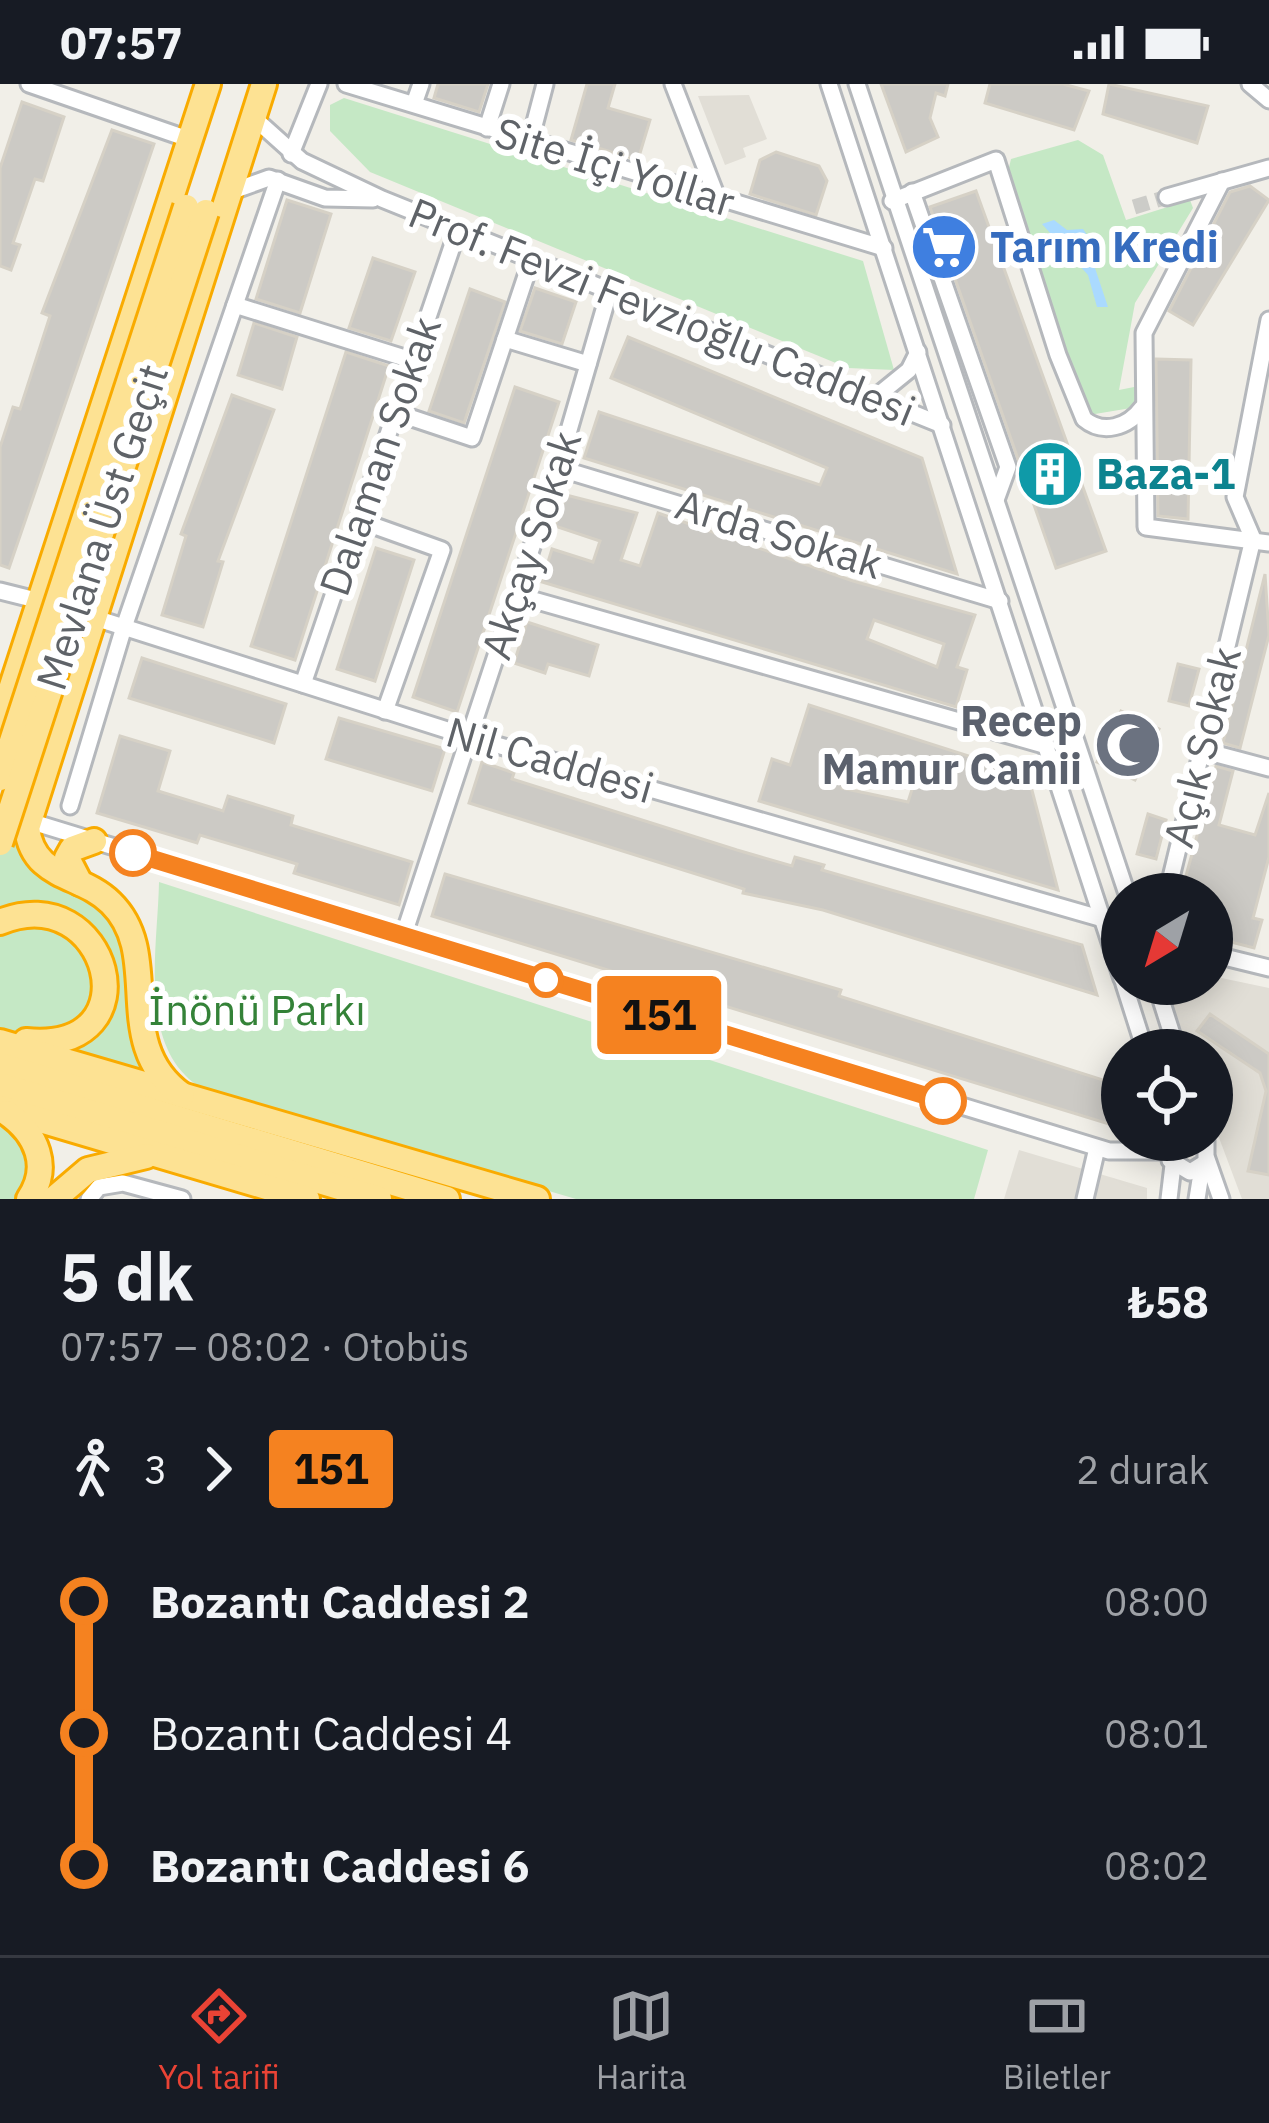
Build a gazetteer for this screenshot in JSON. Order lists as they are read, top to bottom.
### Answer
{
  "streets": {
    "highway": ["Mevlana Üst Geçit"],
    "street": [
      "Site İçi Yollar",
      "Prof. Fevzi Fevzioğlu Caddesi",
      "Dalaman Sokak",
      "Arda Sokak",
      "Akçay Sokak",
      "Açık Sokak",
      "Nil Caddesi"
    ]
  },
  "crossings": [
    ["Prof. Fevzi Fevzioğlu Caddesi", "Dalaman Sokak"],
    ["Prof. Fevzi Fevzioğlu Caddesi", "Akçay Sokak"],
    ["Dalaman Sokak", "Nil Caddesi"],
    ["Arda Sokak", "Akçay Sokak"],
    ["Akçay Sokak", "Nil Caddesi"]
  ],
  "parks": ["İnönü Parkı"],
  "places": {
    "supermarket": ["Tarım Kredi"],
    "building": ["Baza-1"],
    "mosque": ["Recep Mamur Camii"]
  },
  "lines": ["bus line 151"],
  "north": "bottom left",
  "page": {
    "status": "07:57",
    "on_map": "151",
    "heading": ["5 dk", "07:57 – 08:02 · Otobüs", "₺58"],
    "legs": ["3", "151", "2 durak"],
    "list": [
      {
        "name": "Bozantı Caddesi 2",
        "value": "08:00"
      },
      {
        "name": "Bozantı Caddesi 4",
        "value": "08:01"
      },
      {
        "name": "Bozantı Caddesi 6",
        "value": "08:02"
      }
    ],
    "tabs": ["Yol tarifi", "Harita", "Biletler"]
  }
}
